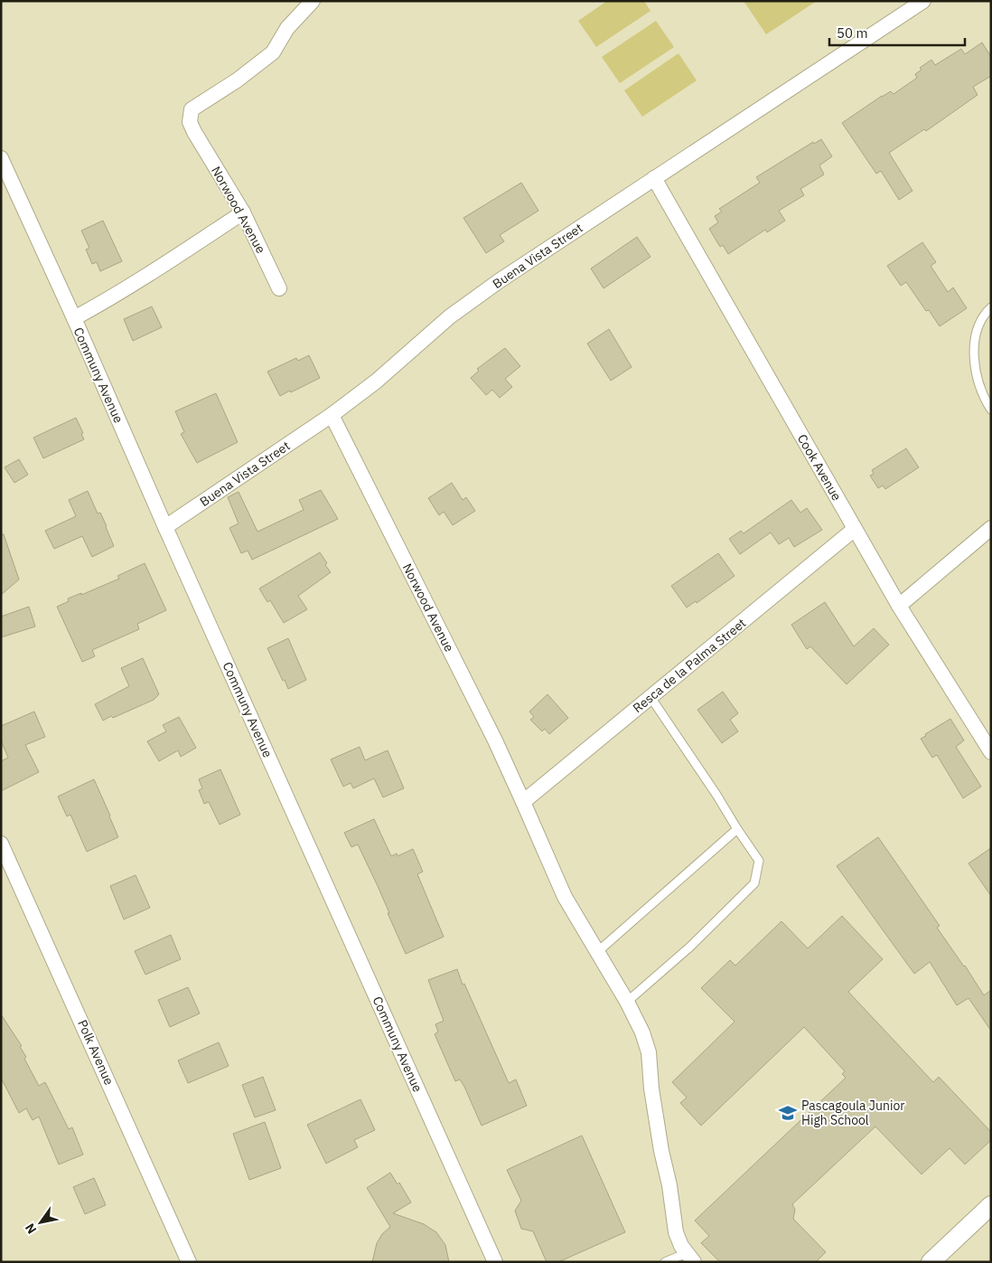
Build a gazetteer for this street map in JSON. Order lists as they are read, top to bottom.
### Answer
{
  "streets": {
    "street": [
      "Norwood Avenue",
      "Buena Vista Street",
      "Communy Avenue",
      "Cook Avenue",
      "Resca de la Palma Street",
      "Polk Avenue"
    ]
  },
  "crossings": [
    ["Norwood Avenue", "Buena Vista Street"],
    ["Norwood Avenue", "Resca de la Palma Street"],
    ["Buena Vista Street", "Communy Avenue"],
    ["Buena Vista Street", "Cook Avenue"],
    ["Cook Avenue", "Resca de la Palma Street"]
  ],
  "places": {
    "school or university": ["Pascagoula Junior High School"]
  },
  "scale_bar": "50 m",
  "north": "bottom left"
}
